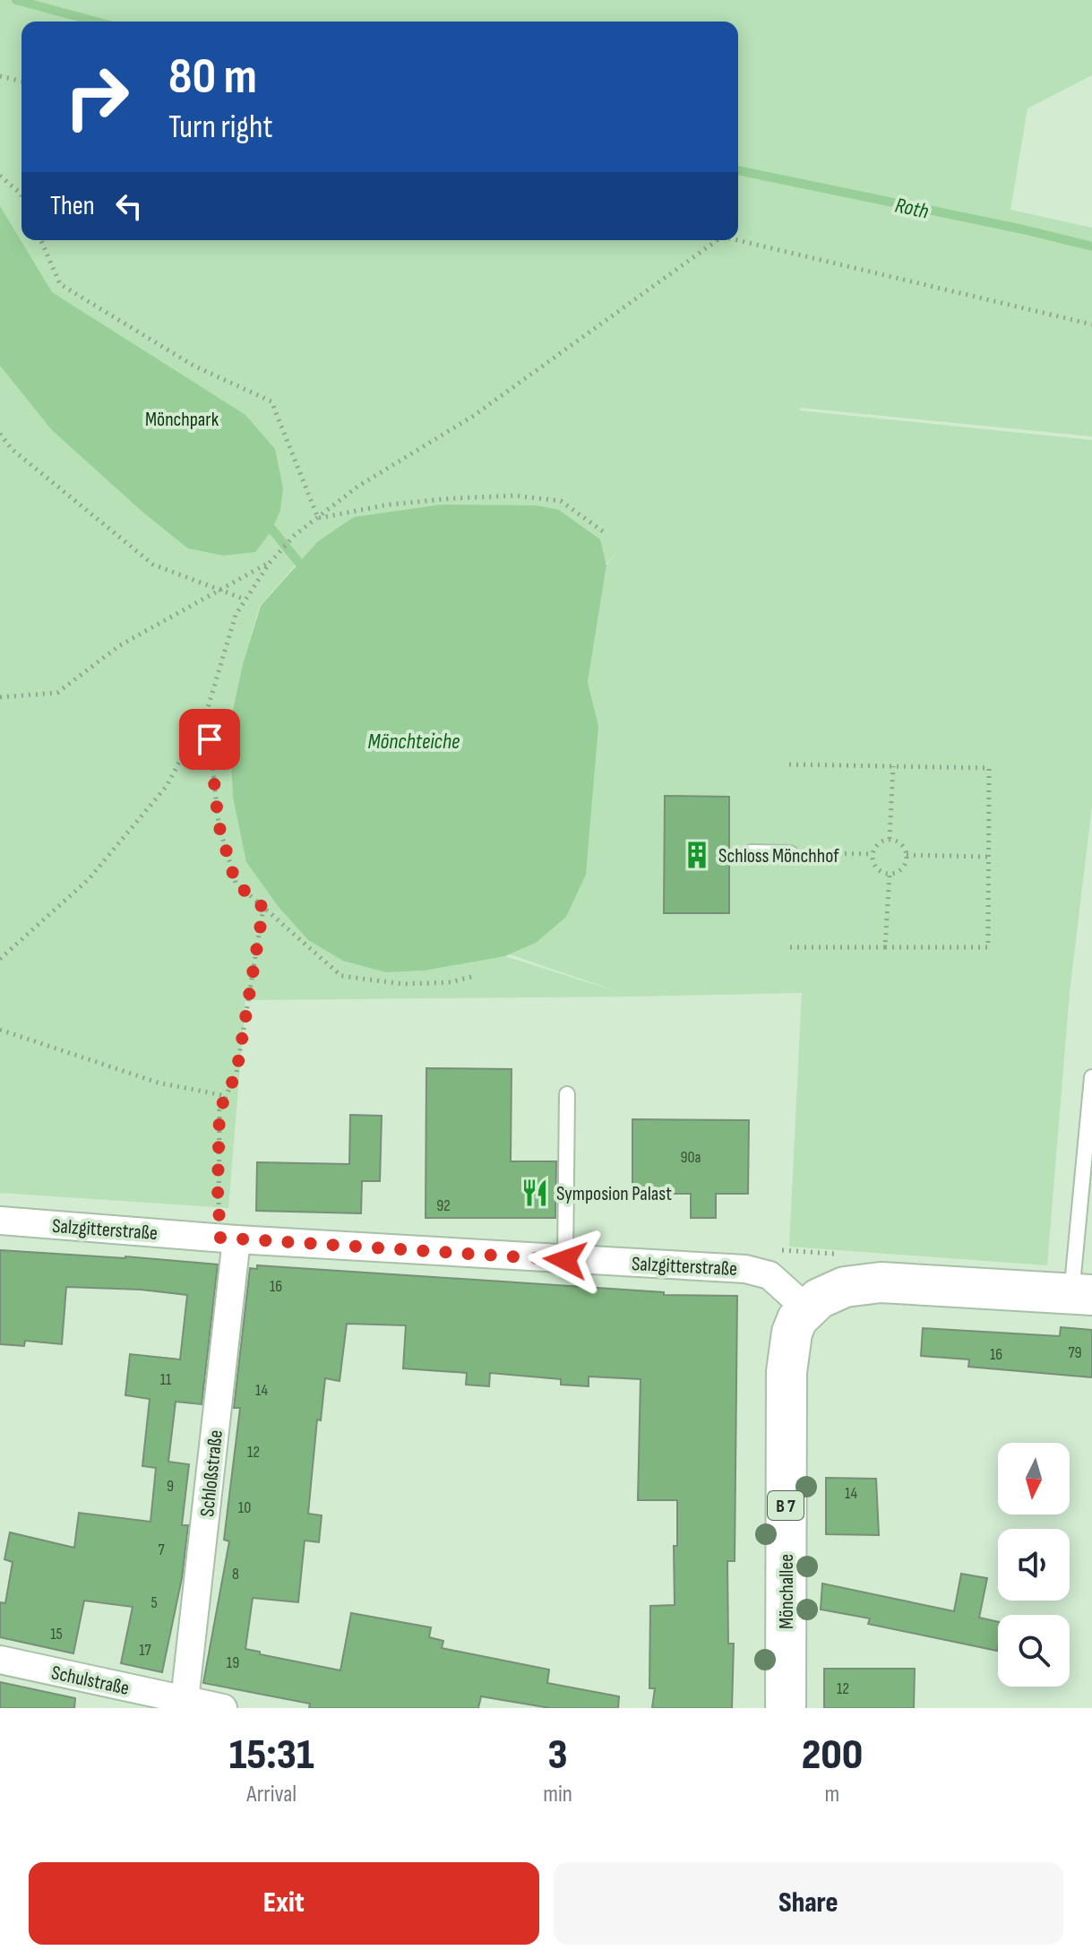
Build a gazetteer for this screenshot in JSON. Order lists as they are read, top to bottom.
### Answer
{
  "streets": {
    "main road": ["B 7", "Mönchallee"],
    "street": ["Salzgitterstraße", "Schloßstraße", "Schulstraße"]
  },
  "crossings": [
    ["Salzgitterstraße", "Schloßstraße"],
    ["Salzgitterstraße", "Mönchallee"],
    ["Schloßstraße", "Schulstraße"]
  ],
  "water": ["Roth", "Mönchteiche"],
  "parks": ["Mönchpark"],
  "places": {
    "building": ["Schloss Mönchhof"],
    "restaurant": ["Symposion Palast"]
  },
  "house_numbers": [
    "90a",
    "92",
    "16",
    "79",
    "16",
    "11",
    "14",
    "12",
    "9",
    "14",
    "10",
    "7",
    "8",
    "5",
    "15",
    "17",
    "19",
    "12"
  ],
  "north": "bottom",
  "page": {
    "turn": ["80 m", "Turn right"],
    "then": "Then",
    "eta": [
      "15:31",
      "Arrival",
      "3",
      "min",
      "200",
      "m"
    ],
    "buttons": ["Exit", "Share"]
  }
}
